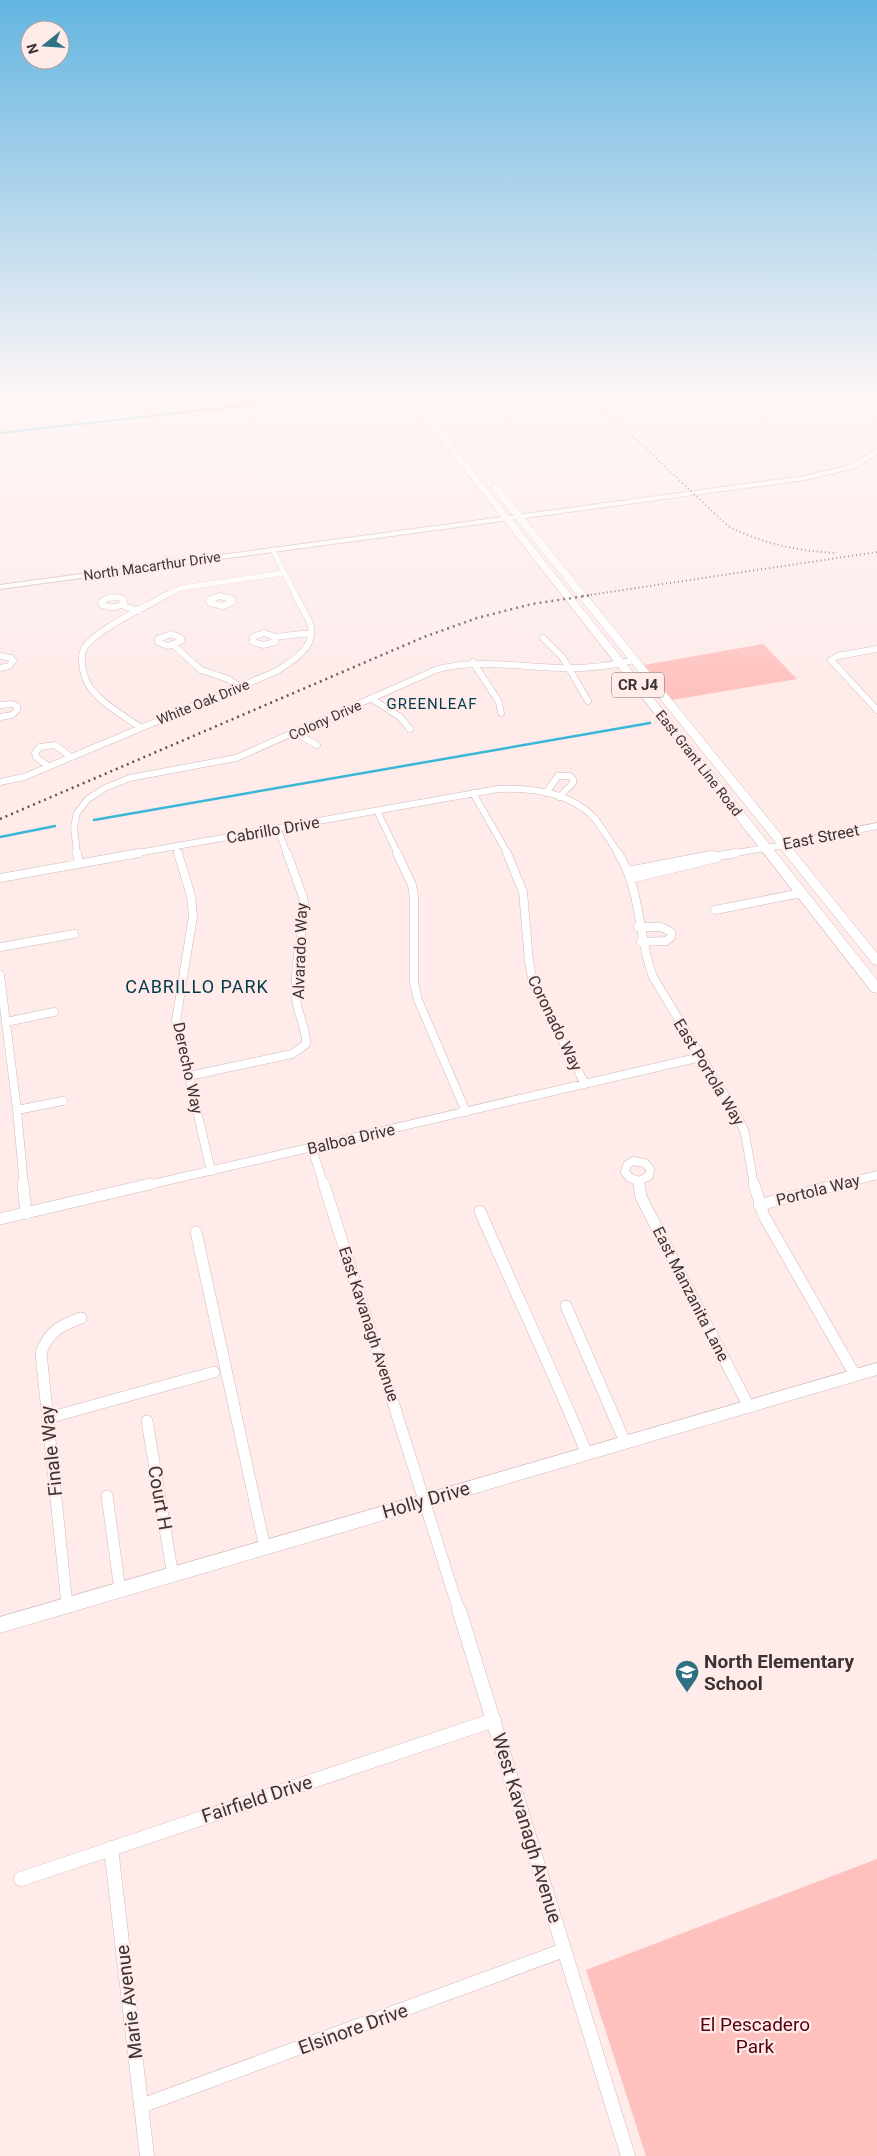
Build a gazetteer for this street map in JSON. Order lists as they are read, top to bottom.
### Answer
{
  "streets": {
    "main road": ["North Macarthur Drive", "CR J4", "East Grant Line Road"],
    "street": [
      "White Oak Drive",
      "Colony Drive",
      "Cabrillo Drive",
      "East Street",
      "Alvarado Way",
      "Coronado Way",
      "Derecho Way",
      "East Portola Way",
      "Balboa Drive",
      "Portola Way",
      "East Manzanita Lane",
      "East Kavanagh Avenue",
      "Finale Way",
      "Court H",
      "Holly Drive",
      "Fairfield Drive",
      "West Kavanagh Avenue",
      "Marie Avenue",
      "Elsinore Drive"
    ]
  },
  "crossings": [
    ["North Macarthur Drive", "East Grant Line Road"],
    ["Colony Drive", "East Grant Line Road"],
    ["Colony Drive", "Cabrillo Drive"],
    ["East Grant Line Road", "East Street"],
    ["Cabrillo Drive", "Alvarado Way"],
    ["Cabrillo Drive", "Coronado Way"],
    ["Cabrillo Drive", "Derecho Way"],
    ["East Street", "East Portola Way"],
    ["Alvarado Way", "Derecho Way"],
    ["Coronado Way", "Balboa Drive"],
    ["Derecho Way", "Balboa Drive"],
    ["East Portola Way", "Balboa Drive"],
    ["East Portola Way", "Portola Way"],
    ["East Portola Way", "Holly Drive"],
    ["Balboa Drive", "East Kavanagh Avenue"],
    ["East Manzanita Lane", "Holly Drive"],
    ["East Kavanagh Avenue", "Holly Drive"],
    ["East Kavanagh Avenue", "West Kavanagh Avenue"],
    ["Finale Way", "Holly Drive"],
    ["Court H", "Holly Drive"],
    ["Holly Drive", "West Kavanagh Avenue"],
    ["Fairfield Drive", "West Kavanagh Avenue"],
    ["Fairfield Drive", "Marie Avenue"],
    ["West Kavanagh Avenue", "Elsinore Drive"],
    ["Marie Avenue", "Elsinore Drive"]
  ],
  "districts": ["GREENLEAF", "CABRILLO PARK"],
  "parks": ["El Pescadero Park"],
  "places": {
    "school or university": ["North Elementary School"]
  },
  "north": "left"
}
